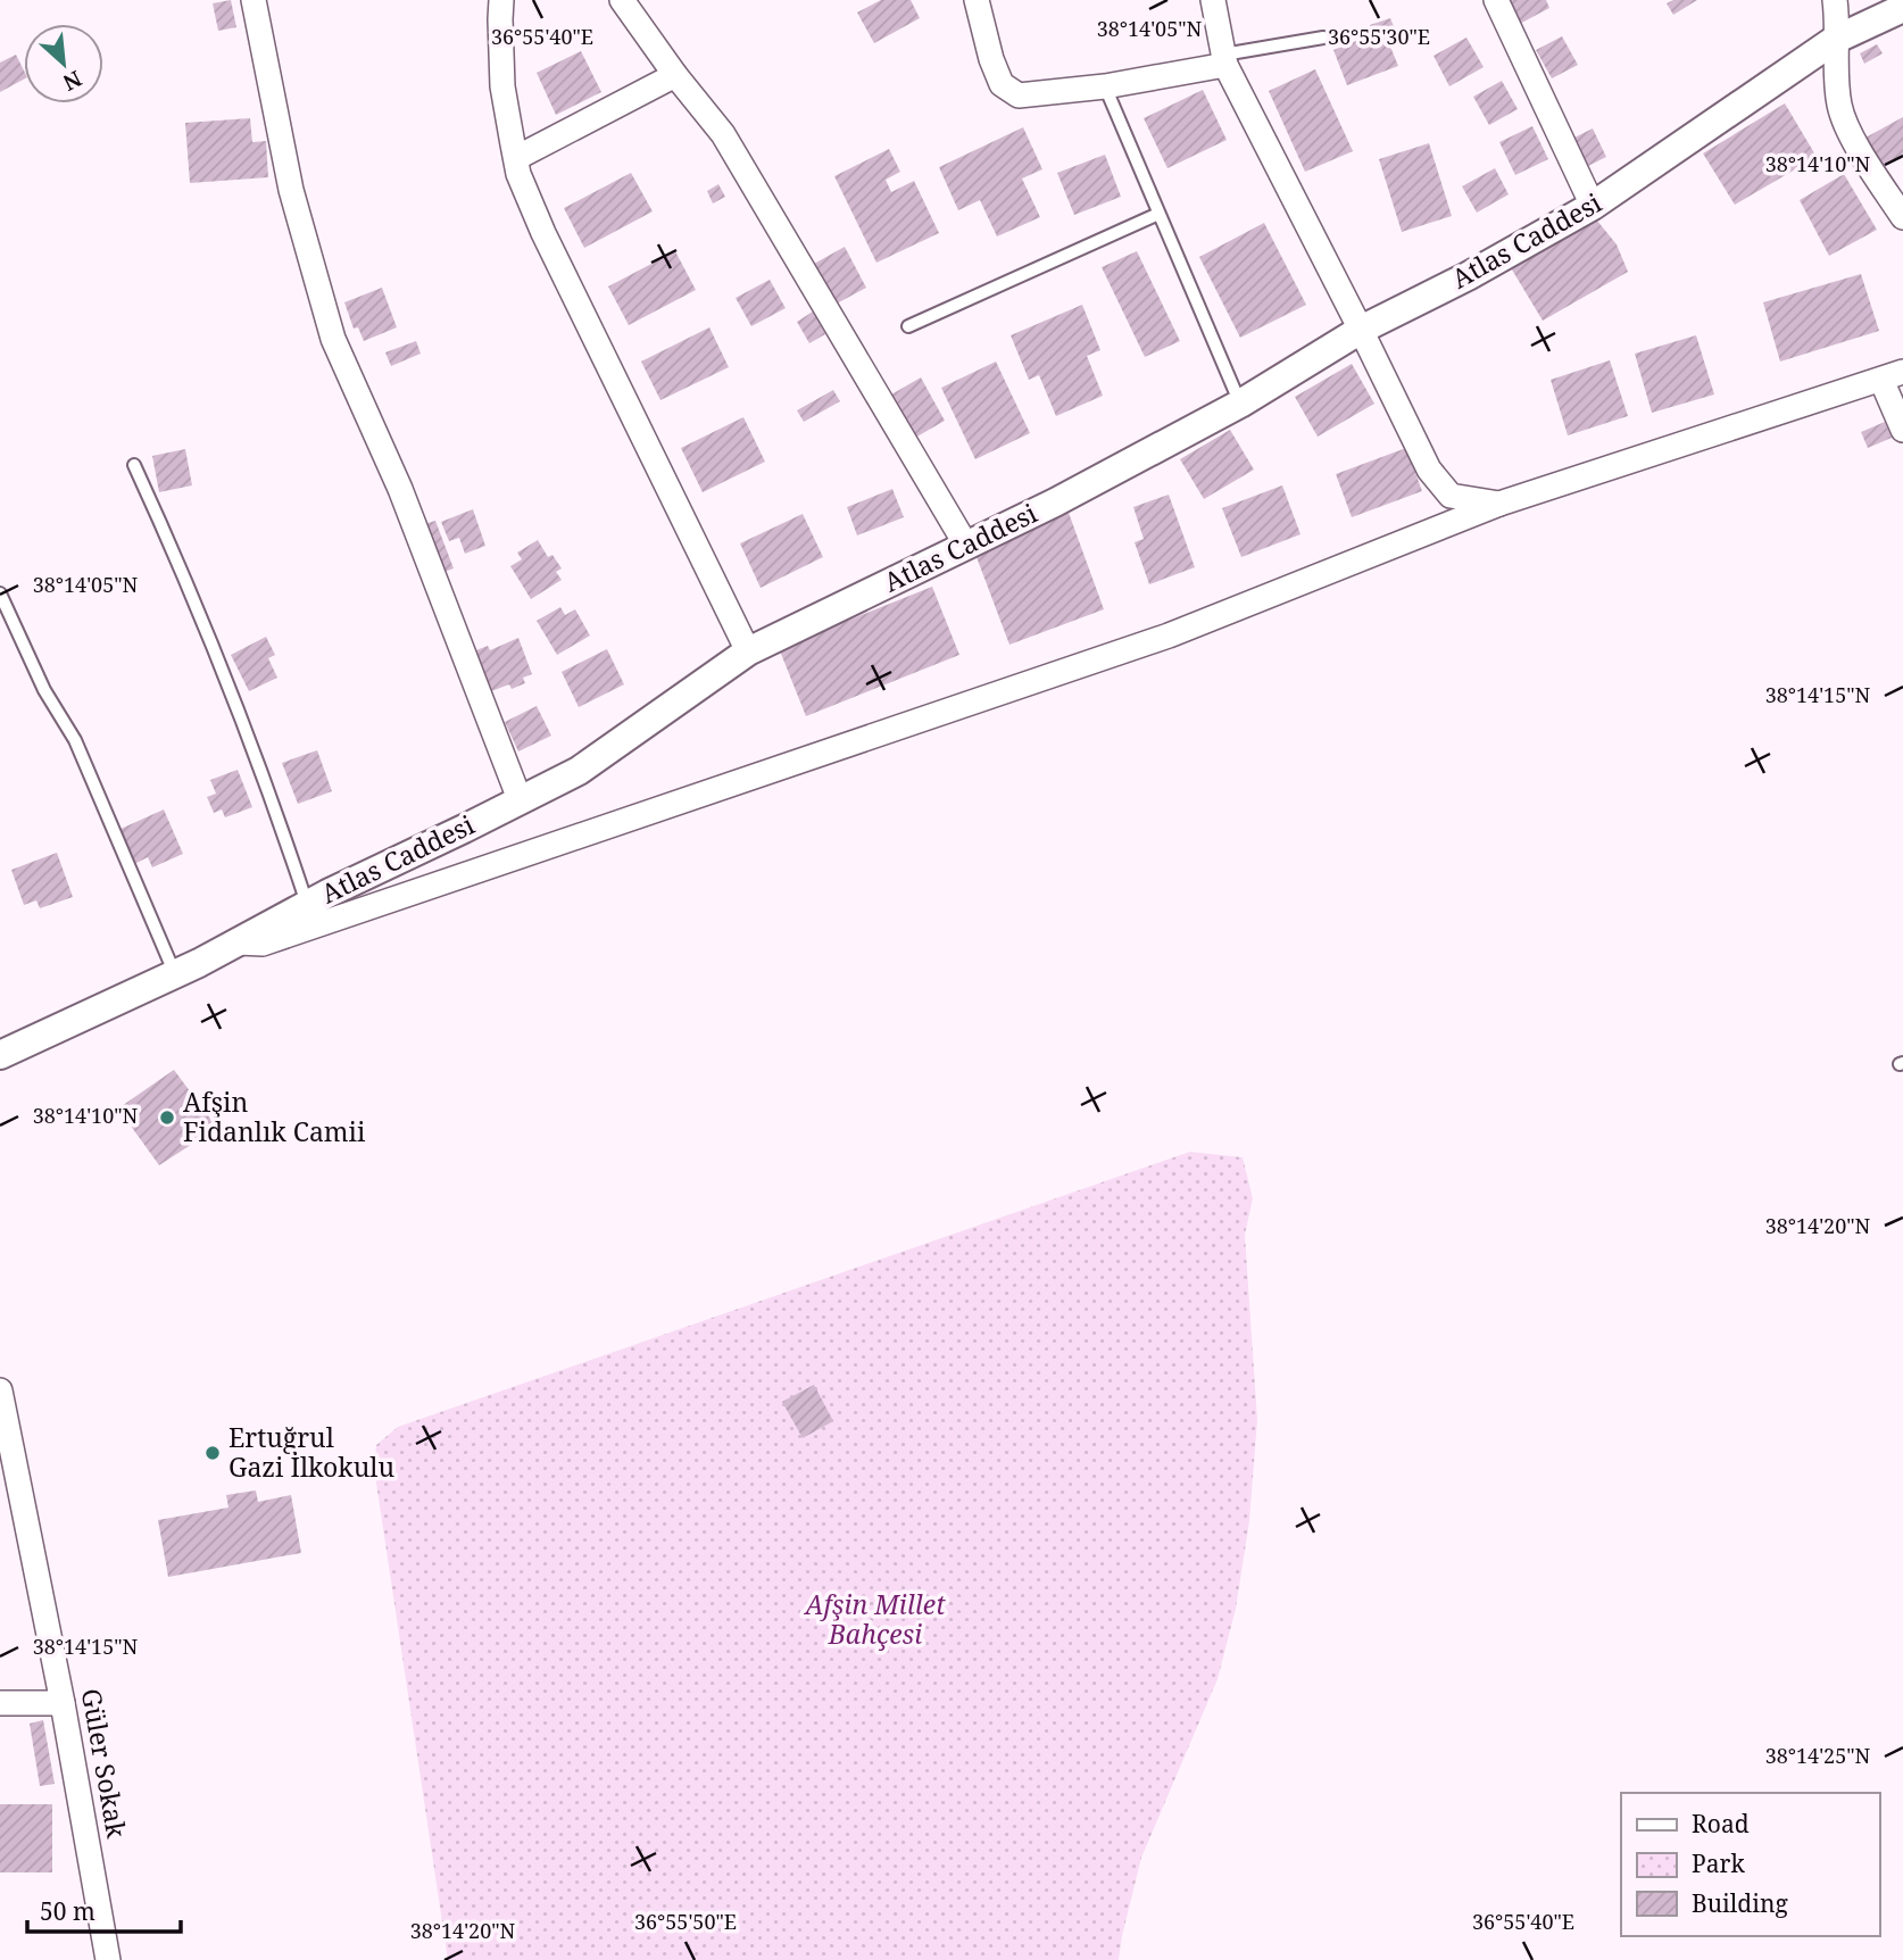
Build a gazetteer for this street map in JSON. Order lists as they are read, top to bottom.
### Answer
{
  "streets": {
    "street": ["Atlas Caddesi", "Güler Sokak"]
  },
  "parks": ["Afşin Millet Bahçesi"],
  "places": ["Afşin Fidanlık Camii", "Ertuğrul Gazi İlkokulu"],
  "legend": ["Road", "Park", "Building"],
  "scale_bar": "50 m",
  "north": "bottom right",
  "coordinates": [
    "38°14'05\"N",
    "36°55'40\"E",
    "36°55'30\"E",
    "38°14'10\"N",
    "38°14'15\"N",
    "38°14'20\"N",
    "38°14'25\"N",
    "36°55'50\"E"
  ]
}
